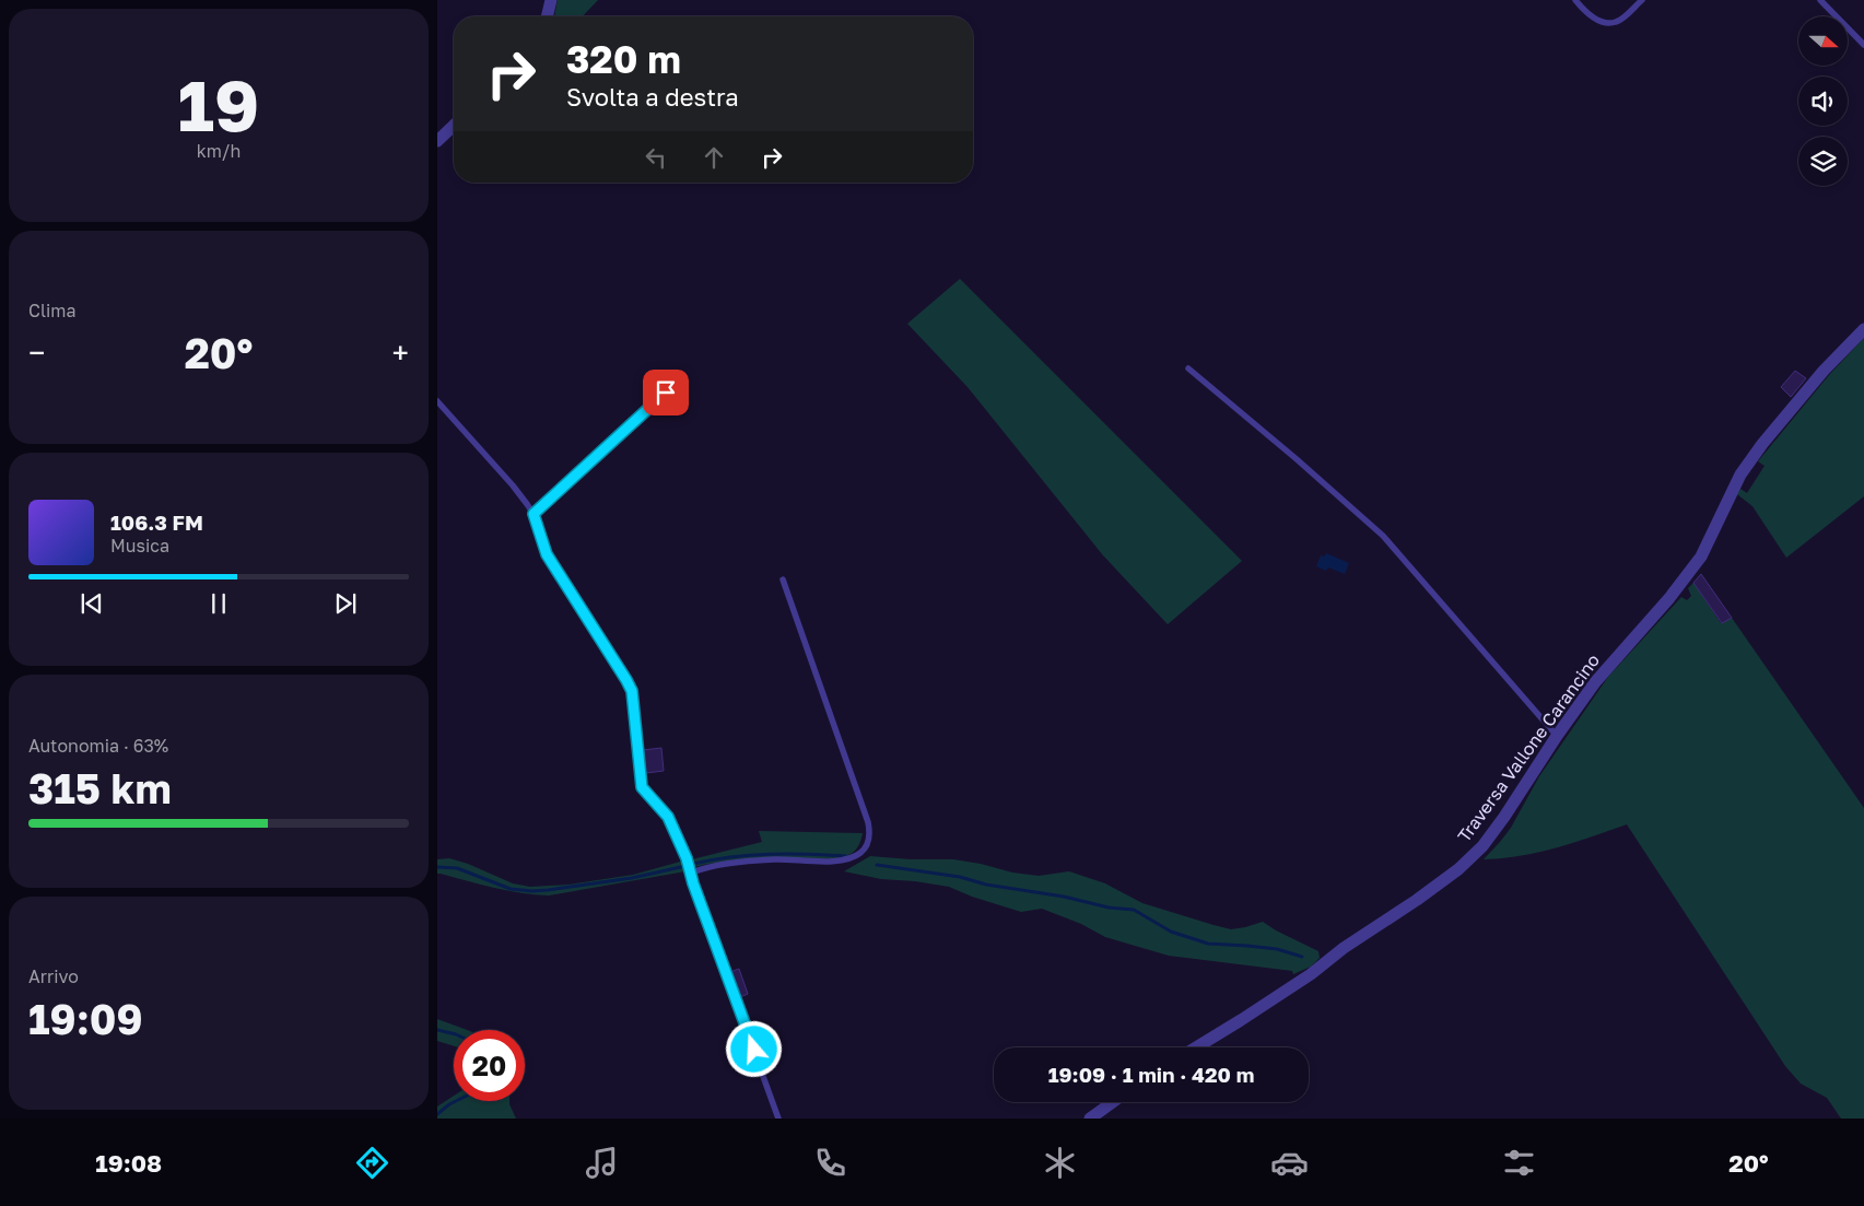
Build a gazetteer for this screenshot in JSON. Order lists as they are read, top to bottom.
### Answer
{
  "streets": {
    "street": ["Traversa Vallone Carancino"]
  },
  "north": "right",
  "page": {
    "tile": [
      ["19", "km/h"],
      "Clima",
      ["Autonomia · 63%", "315 km"],
      ["Arrivo", "19:09"]
    ],
    "turn": ["320 m", "Svolta a destra"],
    "heat": ["−", "20°", "+"],
    "song": ["106.3 FM", "Musica"],
    "limit": "20",
    "trip": "19:09 · 1 min · 420 m",
    "tabs": ["19:08", "20°"]
  }
}
